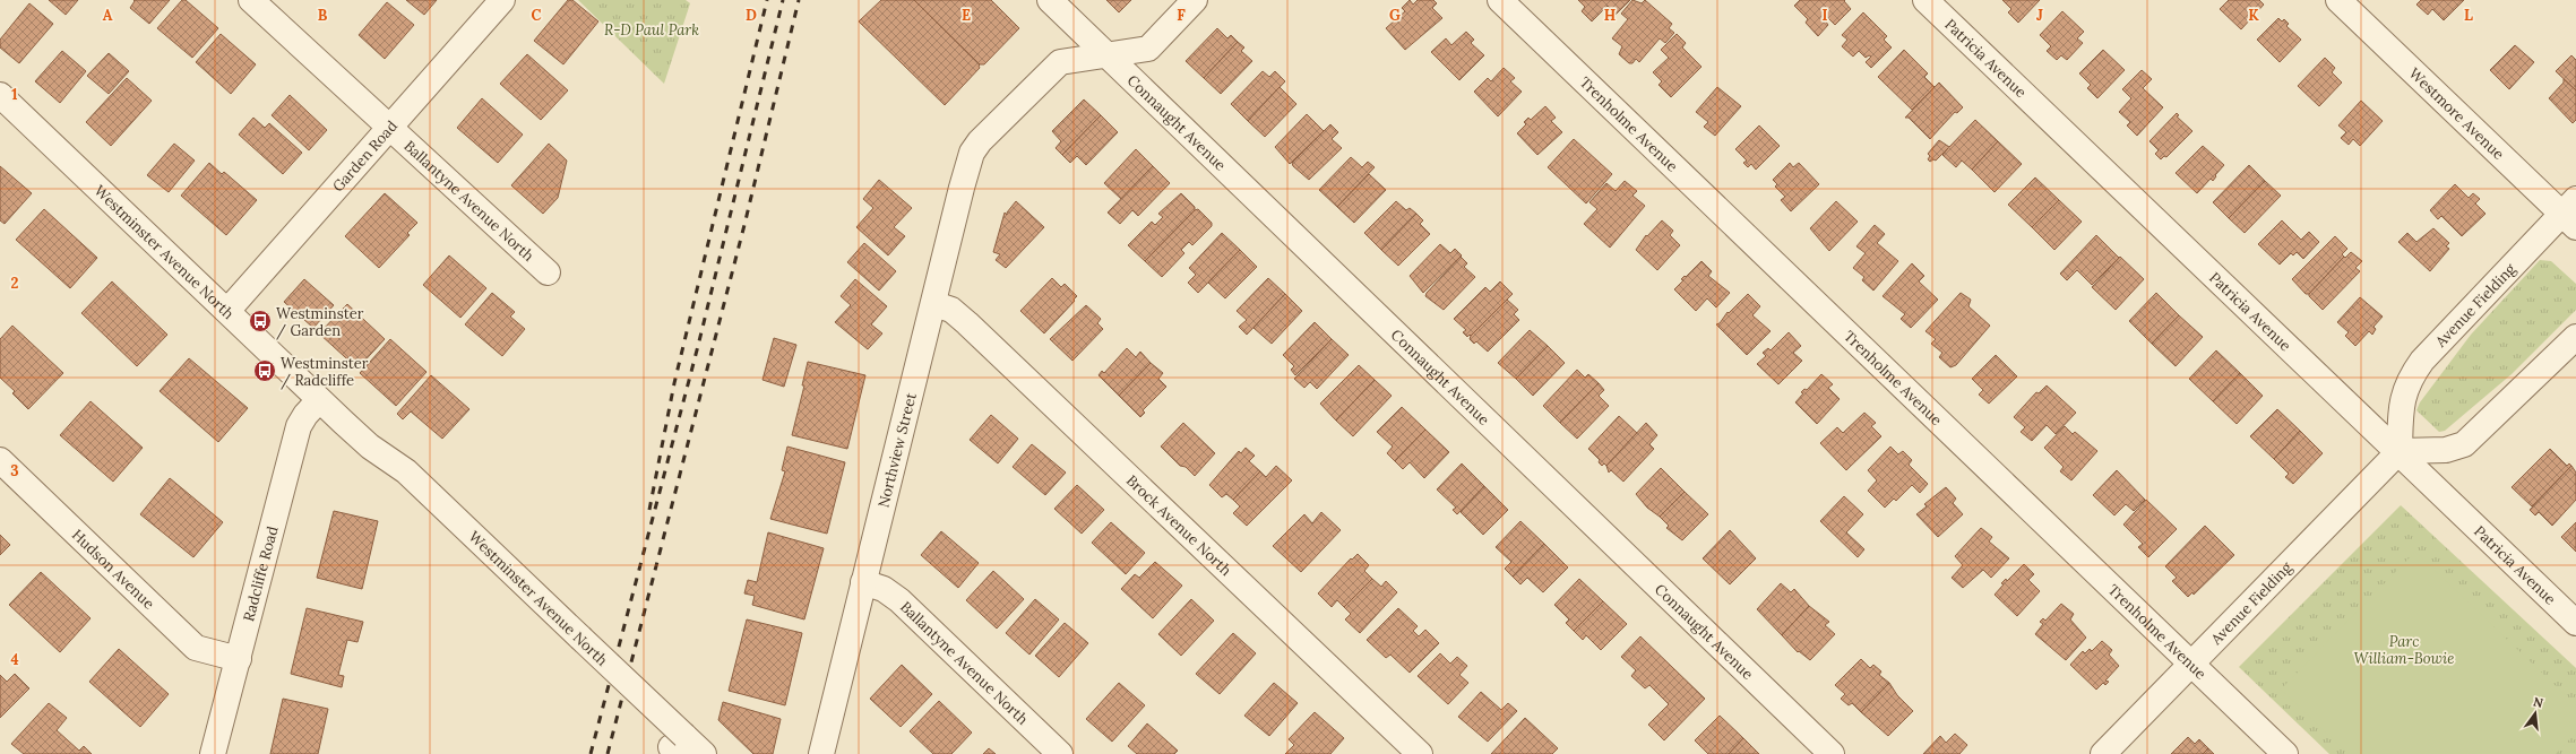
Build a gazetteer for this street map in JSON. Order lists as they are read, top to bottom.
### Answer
{
  "streets": {
    "street": [
      "Patricia Avenue",
      "Westmore Avenue",
      "Connaught Avenue",
      "Trenholme Avenue",
      "Garden Road",
      "Ballantyne Avenue North",
      "Westminster Avenue North",
      "Avenue Fielding",
      "Northview Street",
      "Brock Avenue North",
      "Hudson Avenue",
      "Radcliffe Road"
    ]
  },
  "crossings": [
    ["Patricia Avenue", "Avenue Fielding"],
    ["Westmore Avenue", "Avenue Fielding"],
    ["Connaught Avenue", "Northview Street"],
    ["Trenholme Avenue", "Avenue Fielding"],
    ["Garden Road", "Ballantyne Avenue North"],
    ["Garden Road", "Westminster Avenue North"],
    ["Ballantyne Avenue North", "Northview Street"],
    ["Westminster Avenue North", "Radcliffe Road"],
    ["Northview Street", "Brock Avenue North"],
    ["Hudson Avenue", "Radcliffe Road"]
  ],
  "parks": ["R-D Paul Park", "Parc William-Bowie"],
  "places": {
    "bus stop": ["Westminster / Garden", "Westminster / Radcliffe"]
  },
  "north": "top",
  "grid": {
    "columns": [
      "A",
      "B",
      "C",
      "D",
      "E",
      "F",
      "G",
      "H",
      "I",
      "J",
      "K",
      "L"
    ],
    "rows": [
      "1",
      "2",
      "3",
      "4"
    ]
  }
}
